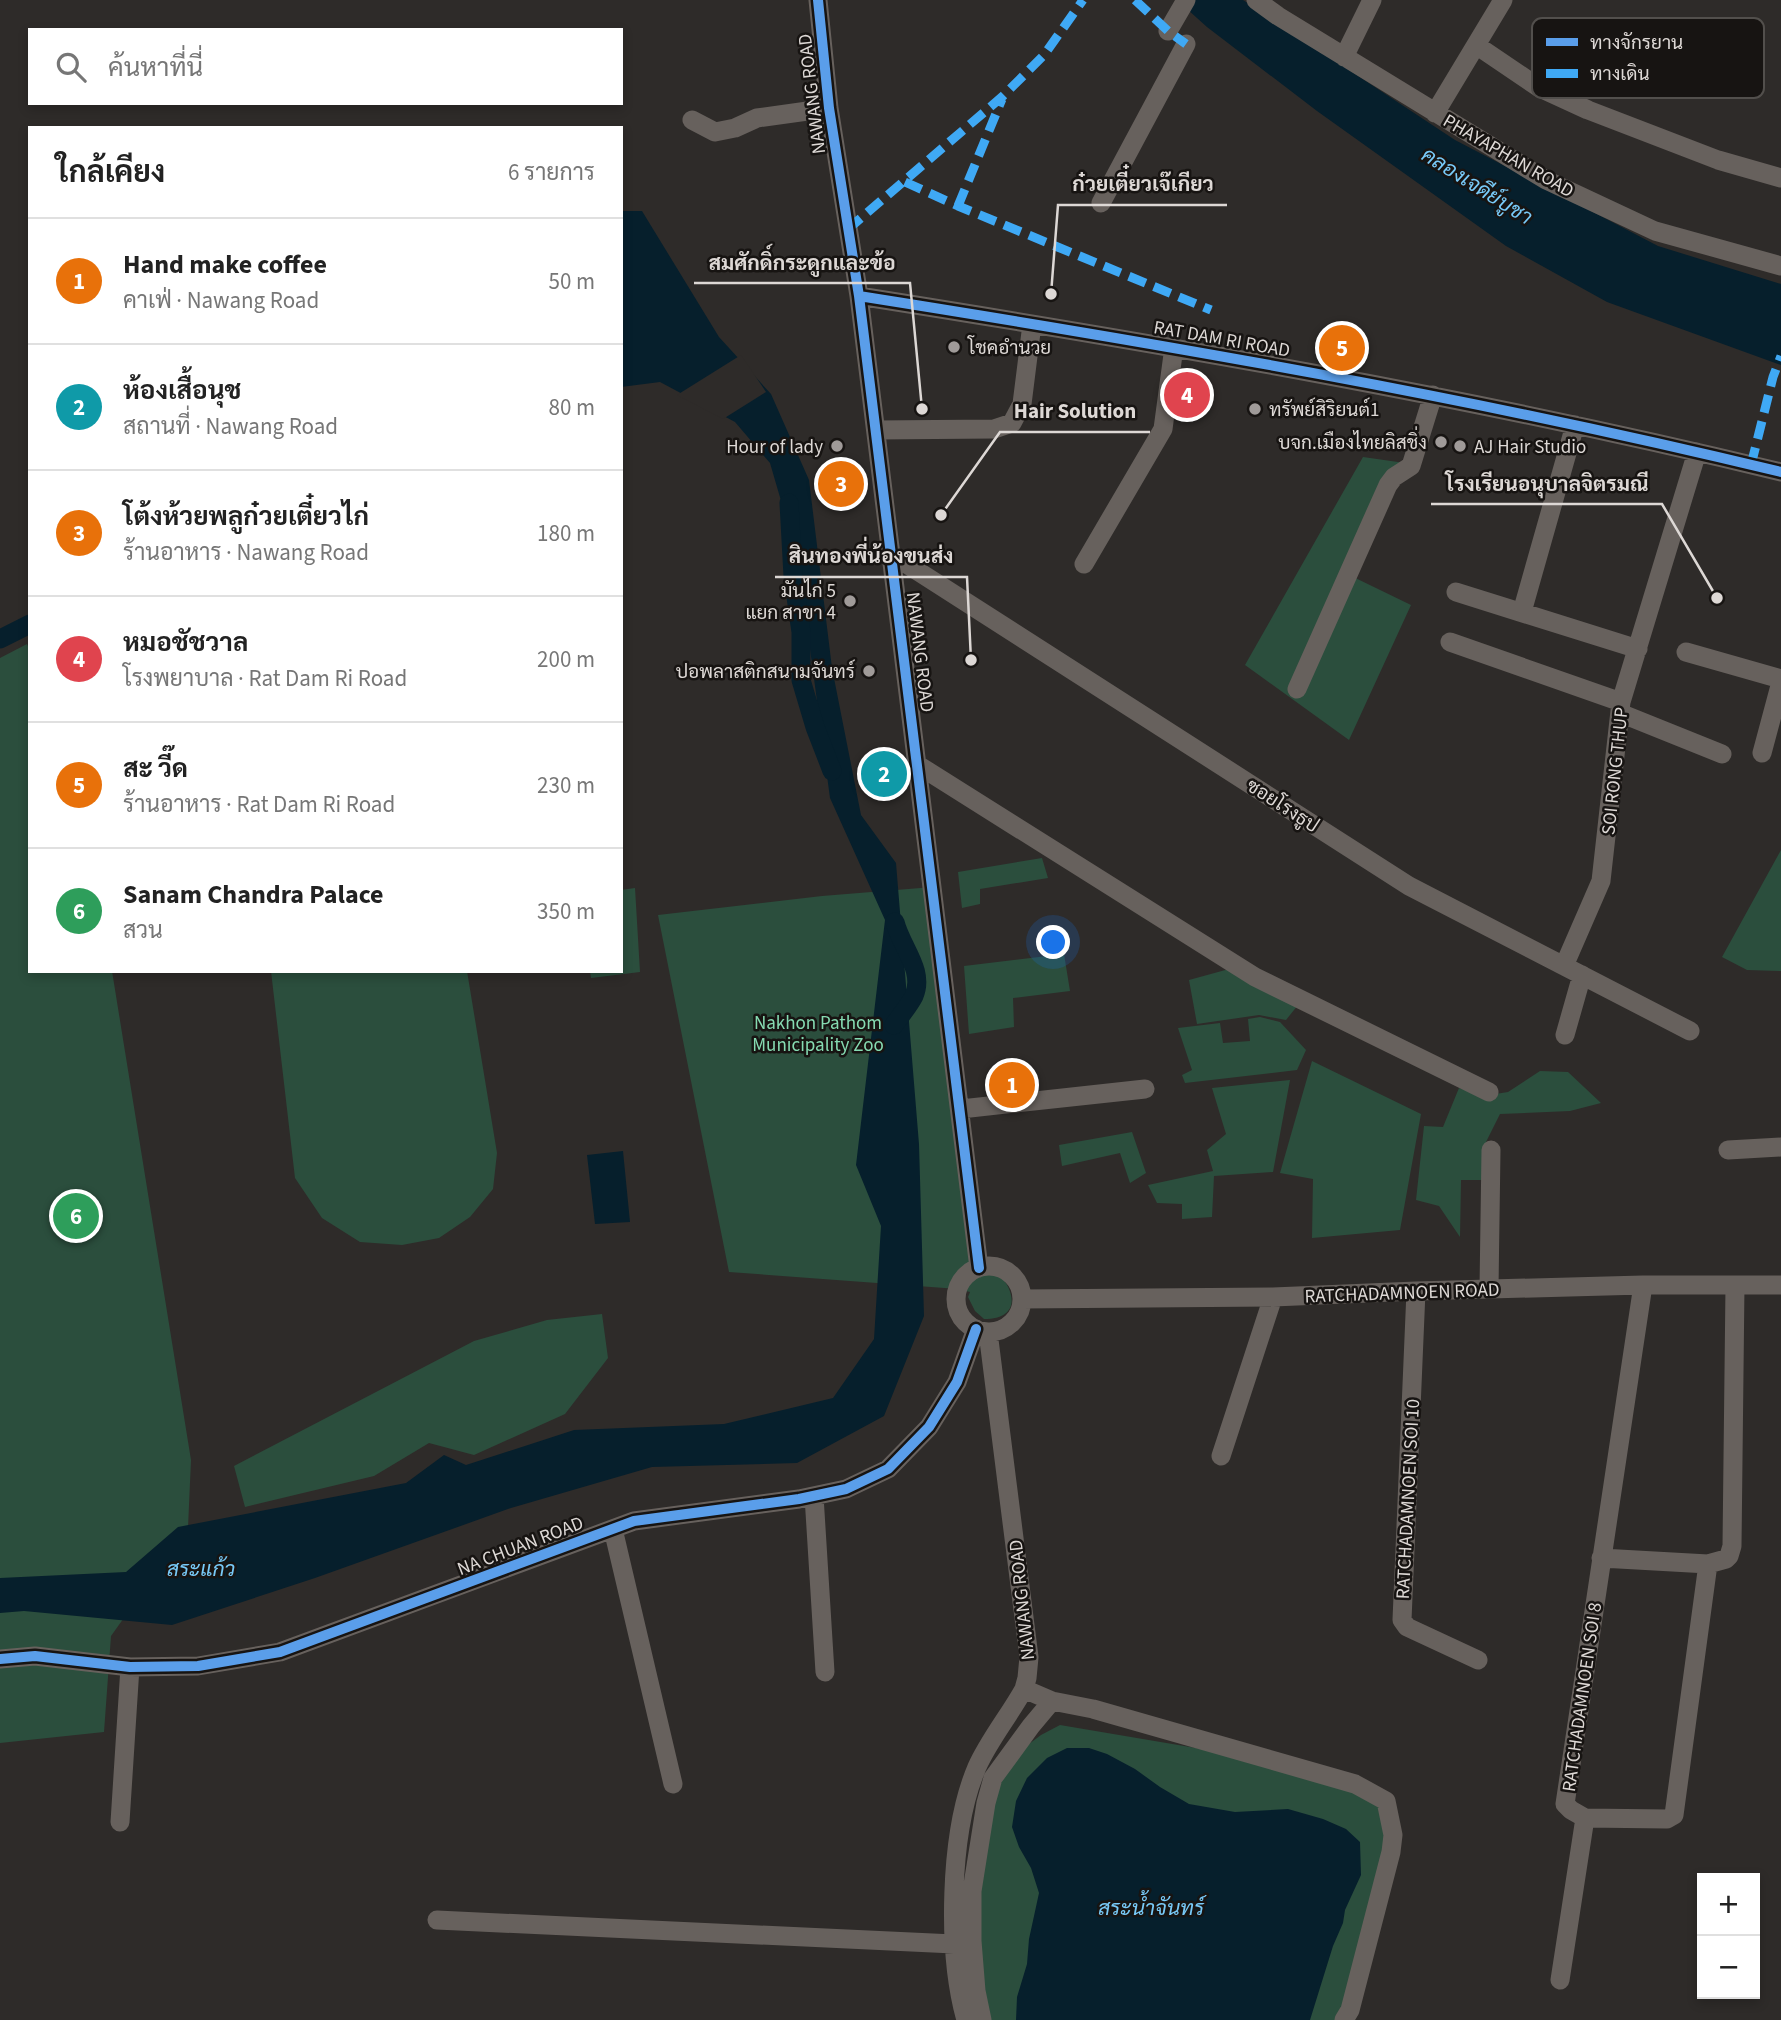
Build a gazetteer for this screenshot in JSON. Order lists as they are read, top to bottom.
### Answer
{
  "streets": {
    "street": [
      "NAWANG ROAD",
      "PHAYAPHAN ROAD",
      "RAT DAM RI ROAD",
      "SOI RONG THUP",
      "ซอยโรงธูป",
      "RATCHADAMNOEN ROAD",
      "RATCHADAMNOEN SOI 10",
      "NA CHUAN ROAD",
      "RATCHADAMNOEN SOI 8"
    ]
  },
  "crossings": [
    ["NAWANG ROAD", "RAT DAM RI ROAD"],
    ["NAWANG ROAD", "ซอยโรงธูป"],
    ["NAWANG ROAD", "RATCHADAMNOEN ROAD"],
    ["NAWANG ROAD", "NA CHUAN ROAD"],
    ["RAT DAM RI ROAD", "SOI RONG THUP"],
    ["SOI RONG THUP", "ซอยโรงธูป"],
    ["RATCHADAMNOEN ROAD", "RATCHADAMNOEN SOI 10"],
    ["RATCHADAMNOEN ROAD", "NA CHUAN ROAD"],
    ["RATCHADAMNOEN ROAD", "RATCHADAMNOEN SOI 8"]
  ],
  "water": ["คลองเจดีย์บูชา", "สระแก้ว", "สระน้ำจันทร์"],
  "parks": ["Nakhon Pathom Municipality Zoo"],
  "places": [
    "ก๋วยเตี๋ยวเจ๊เกียว",
    "โชคอำนวย",
    "สมศักดิ์กระดูกและข้อ",
    "ทรัพย์สิริยนต์1",
    "บจก.เมืองไทยลิสชิ่ง",
    "Hour of lady",
    "AJ Hair Studio",
    "Hair Solution",
    "โรงเรียนอนุบาลจิตรมณี",
    "มันไก่ 5 แยก สาขา 4",
    "สินทองพี่น้องขนส่ง",
    "ปอพลาสติกสนามจันทร์"
  ],
  "legend": ["ทางจักรยาน", "ทางเดิน"],
  "page": {
    "search": "ค้นหาที่นี่",
    "heading": ["ใกล้เคียง", "6 รายการ"],
    "list": [
      {
        "mark": "1",
        "name": "Hand make coffee",
        "note": "คาเฟ่ · Nawang Road",
        "value": "50 m"
      },
      {
        "mark": "2",
        "name": "ห้องเสื้อนุช",
        "note": "สถานที่ · Nawang Road",
        "value": "80 m"
      },
      {
        "mark": "3",
        "name": "โต้งห้วยพลูก๋วยเตี๋ยวไก่",
        "note": "ร้านอาหาร · Nawang Road",
        "value": "180 m"
      },
      {
        "mark": "4",
        "name": "หมอชัชวาล",
        "note": "โรงพยาบาล · Rat Dam Ri Road",
        "value": "200 m"
      },
      {
        "mark": "5",
        "name": "สะ วี๊ด",
        "note": "ร้านอาหาร · Rat Dam Ri Road",
        "value": "230 m"
      },
      {
        "mark": "6",
        "name": "Sanam Chandra Palace",
        "note": "สวน",
        "value": "350 m"
      }
    ],
    "pins": [
      "5",
      "4",
      "3",
      "2",
      "1",
      "6"
    ],
    "map_buttons": ["+", "−"]
  }
}
